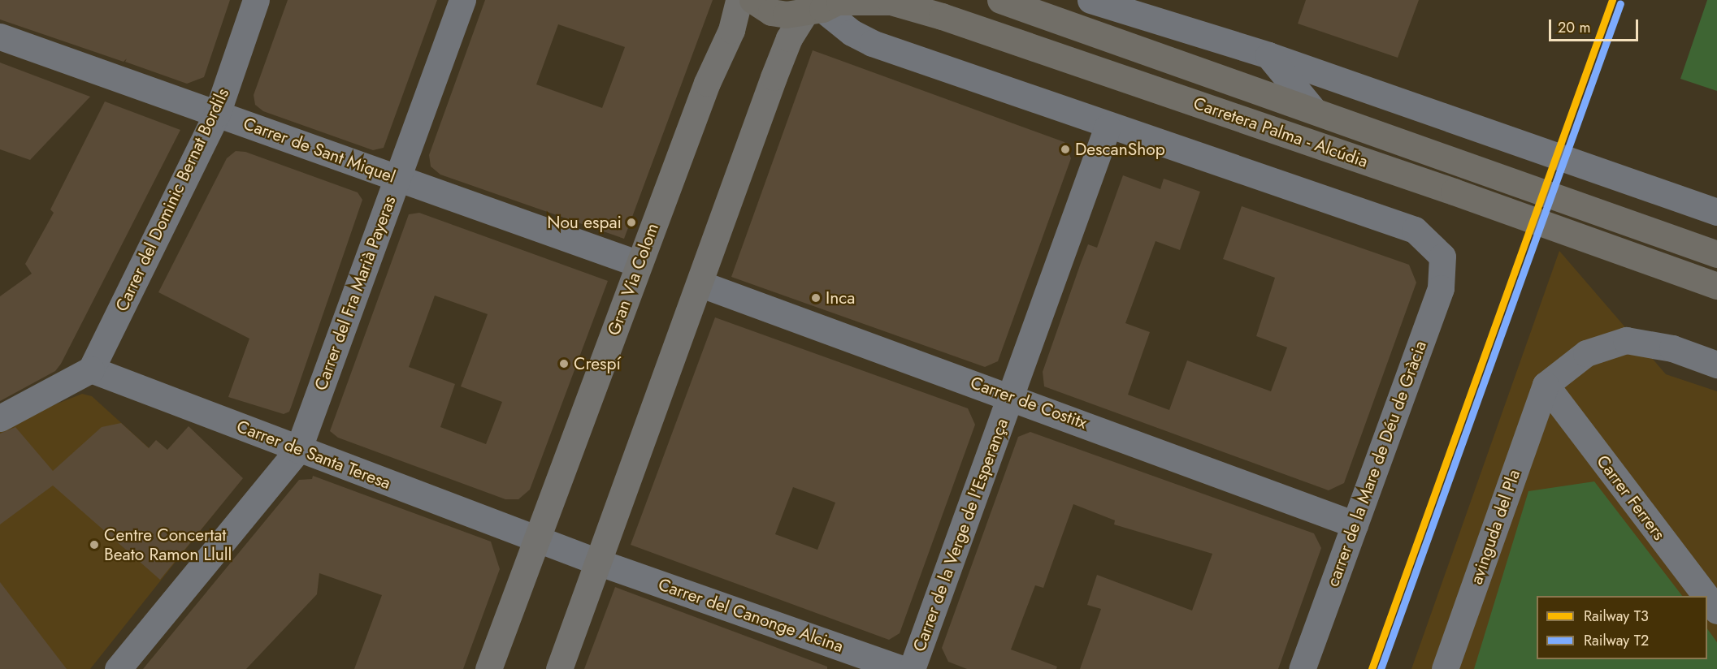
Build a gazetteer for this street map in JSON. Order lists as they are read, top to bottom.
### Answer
{
  "streets": {
    "highway": ["Carretera Palma - Alcúdia"],
    "main road": ["Gran Via Colom"],
    "street": [
      "Carrer de Sant Miquel",
      "Carrer del Dominic Bernat Bordils",
      "Carrer del Fra Marià Payeras",
      "Carrer de Costitx",
      "Carrer de Santa Teresa",
      "carrer de la Mare de Déu de Gràcia",
      "Carrer Ferrers",
      "avinguda del Pla",
      "Carrer de la Verge de l'Esperança",
      "Carrer del Canonge Alcina"
    ]
  },
  "crossings": [
    ["Carrer de Sant Miquel", "Carrer del Dominic Bernat Bordils"],
    ["Carrer de Sant Miquel", "Gran Via Colom"],
    ["Carrer de Sant Miquel", "Carrer del Fra Marià Payeras"],
    ["Carrer del Dominic Bernat Bordils", "Carrer de Santa Teresa"],
    ["Gran Via Colom", "Carrer de Santa Teresa"],
    ["Carrer del Fra Marià Payeras", "Carrer de Santa Teresa"],
    ["Carrer de Costitx", "carrer de la Mare de Déu de Gràcia"],
    ["Carrer de Costitx", "Carrer de la Verge de l'Esperança"],
    ["Carrer de Santa Teresa", "Carrer del Canonge Alcina"],
    ["carrer de la Mare de Déu de Gràcia", "Carrer de la Verge de l'Esperança"],
    ["Carrer Ferrers", "avinguda del Pla"]
  ],
  "places": [
    "DescanShop",
    "Nou espai",
    "Inca",
    "Crespí",
    "Centre Concertat Beato Ramon Llull"
  ],
  "lines": ["rail line T3", "rail line T2"],
  "legend": ["Railway T3", "Railway T2"],
  "scale_bar": "20 m"
}
